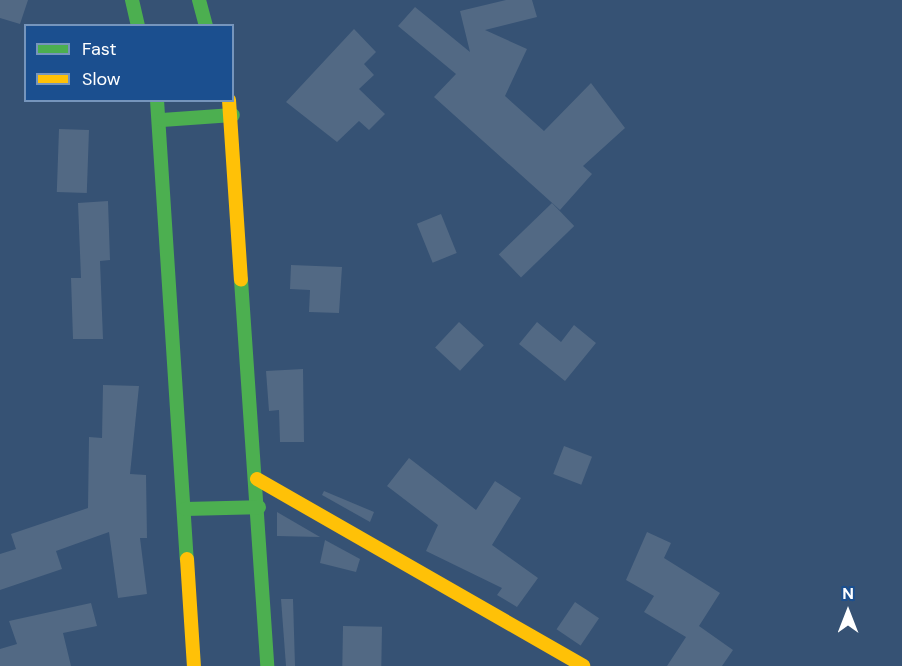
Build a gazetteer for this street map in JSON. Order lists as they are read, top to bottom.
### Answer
{
  "legend": ["Fast", "Slow"],
  "north": "top"
}
